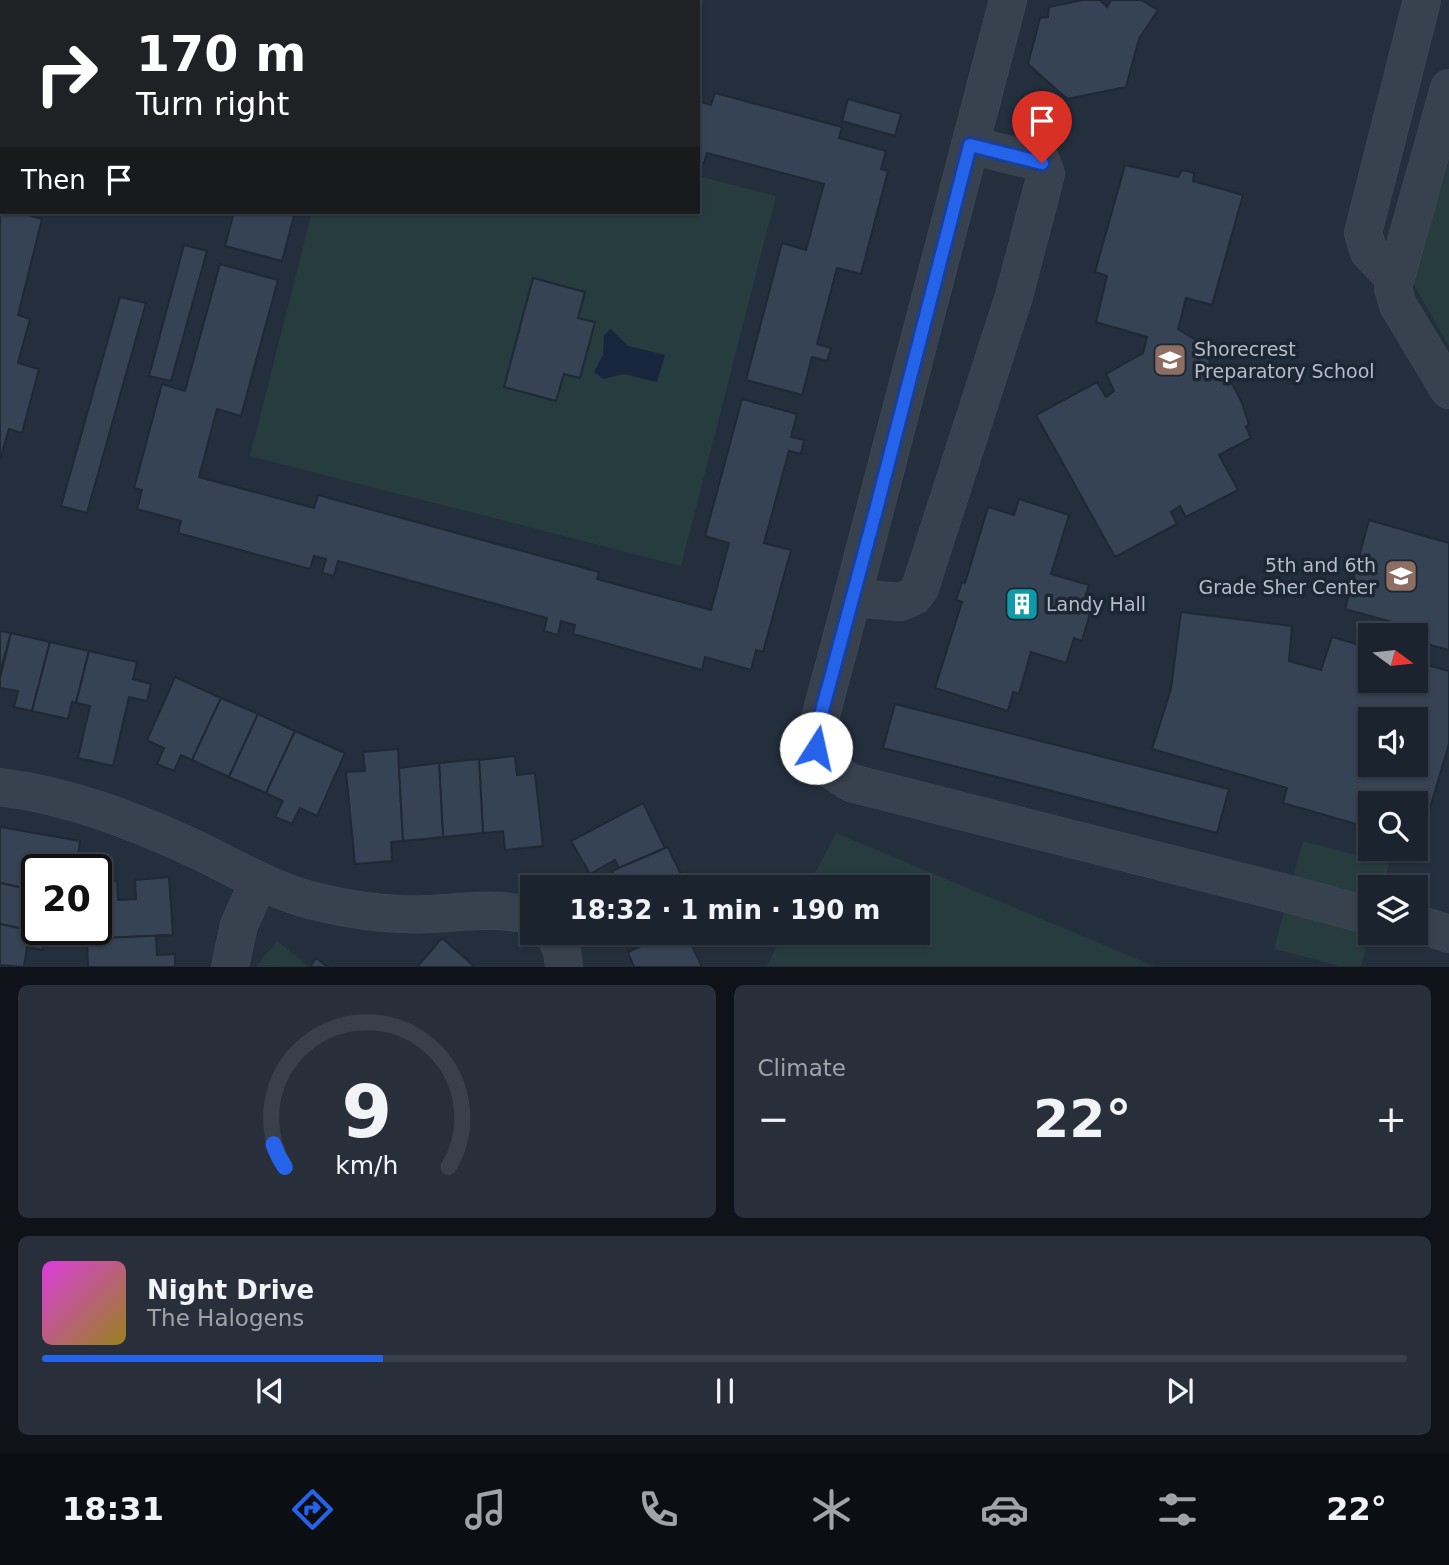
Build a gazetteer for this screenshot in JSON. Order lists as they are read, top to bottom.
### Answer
{
  "places": {
    "school or university": ["Shorecrest Preparatory School", "5th and 6th Grade Sher Center"],
    "building": ["Landy Hall"]
  },
  "north": "right",
  "page": {
    "turn": ["170 m", "Turn right"],
    "then": "Then",
    "limit": "20",
    "trip": "18:32 · 1 min · 190 m",
    "tile": "Climate",
    "heat": ["−", "22°", "+"],
    "song": ["Night Drive", "The Halogens"],
    "tabs": ["18:31", "22°"],
    "gauge": ["9", "km/h"]
  }
}
